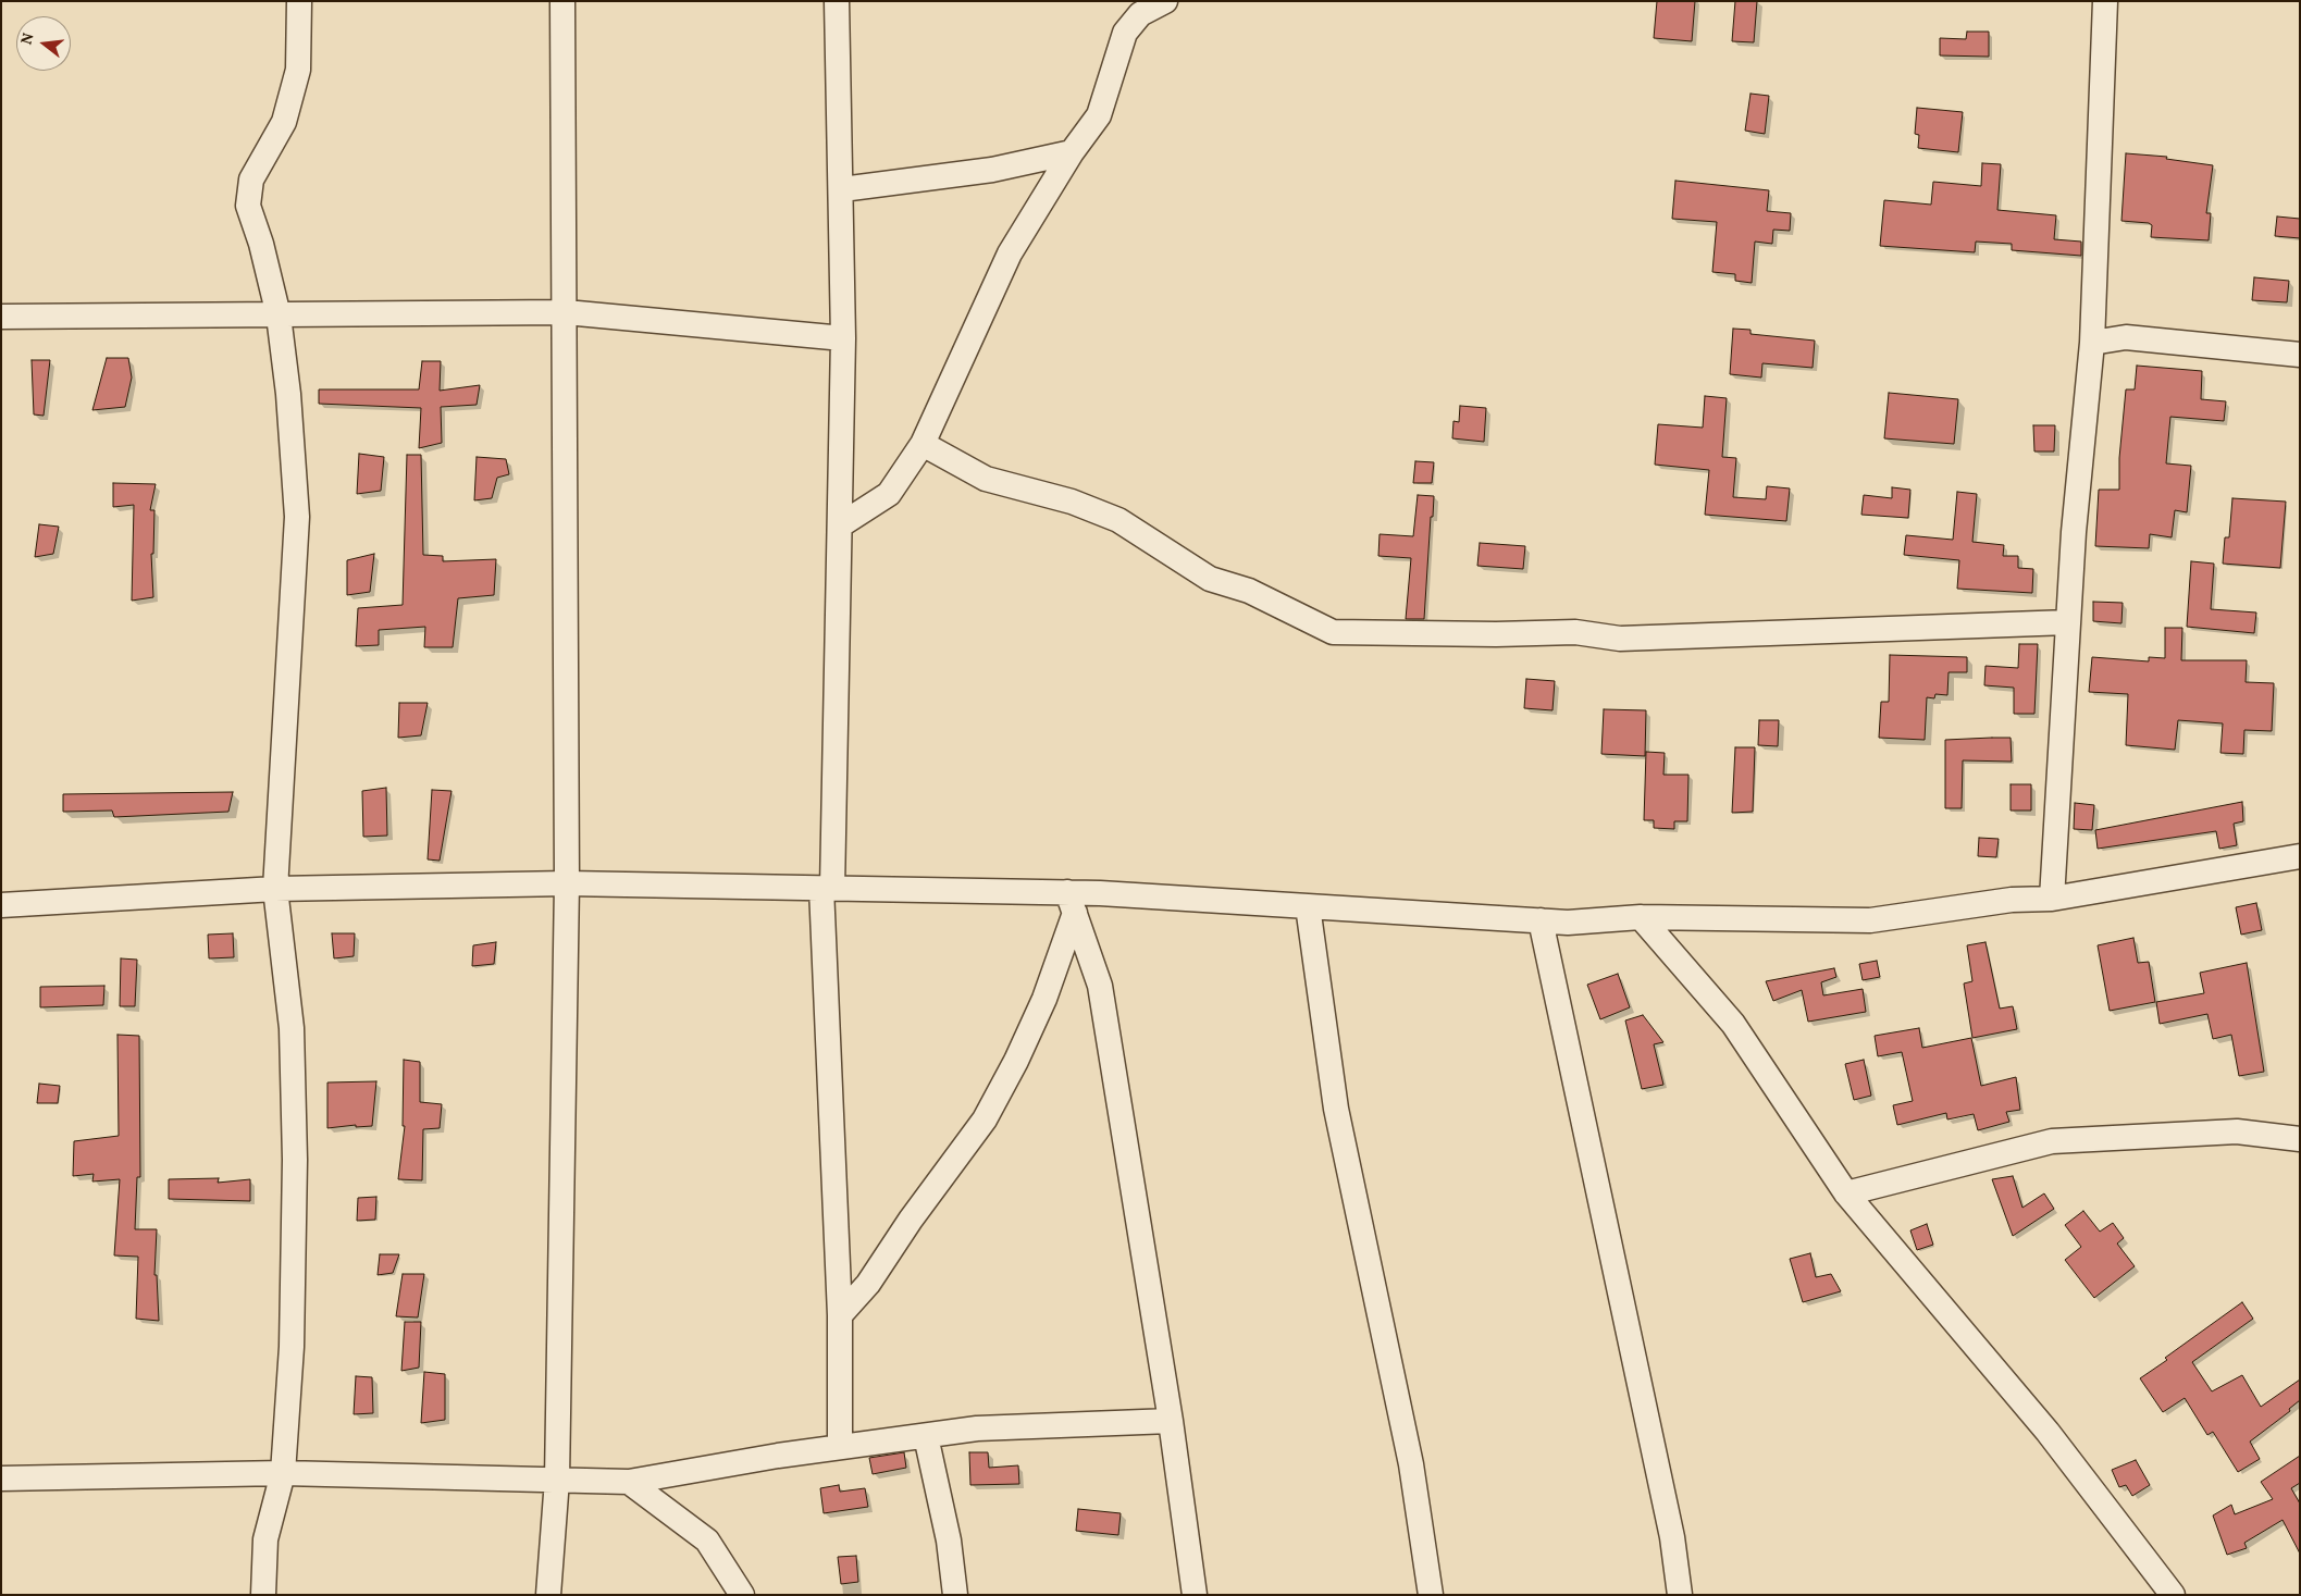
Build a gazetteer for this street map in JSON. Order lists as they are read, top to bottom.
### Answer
{
  "north": "left"
}
